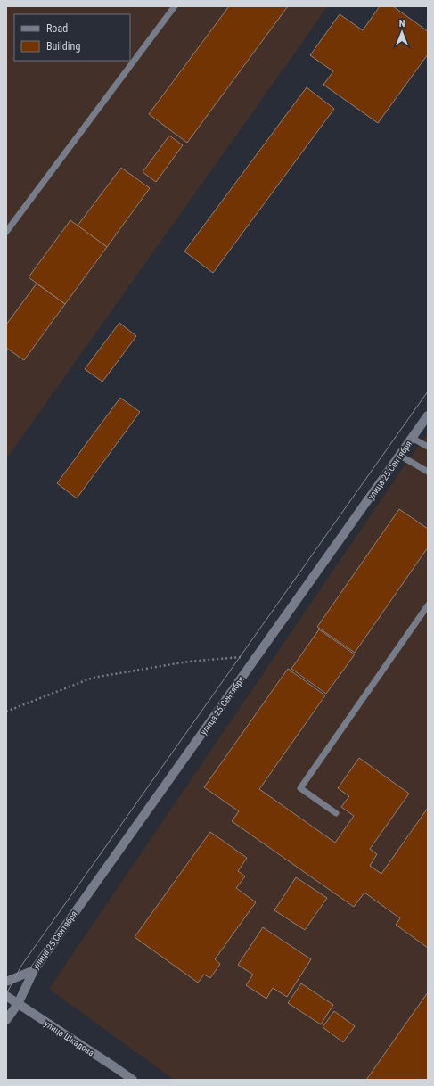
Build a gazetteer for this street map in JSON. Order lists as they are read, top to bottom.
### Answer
{
  "streets": {
    "street": ["улица 25 Сентября", "улица Шкадова"]
  },
  "legend": ["Road", "Building"],
  "north": "top"
}
